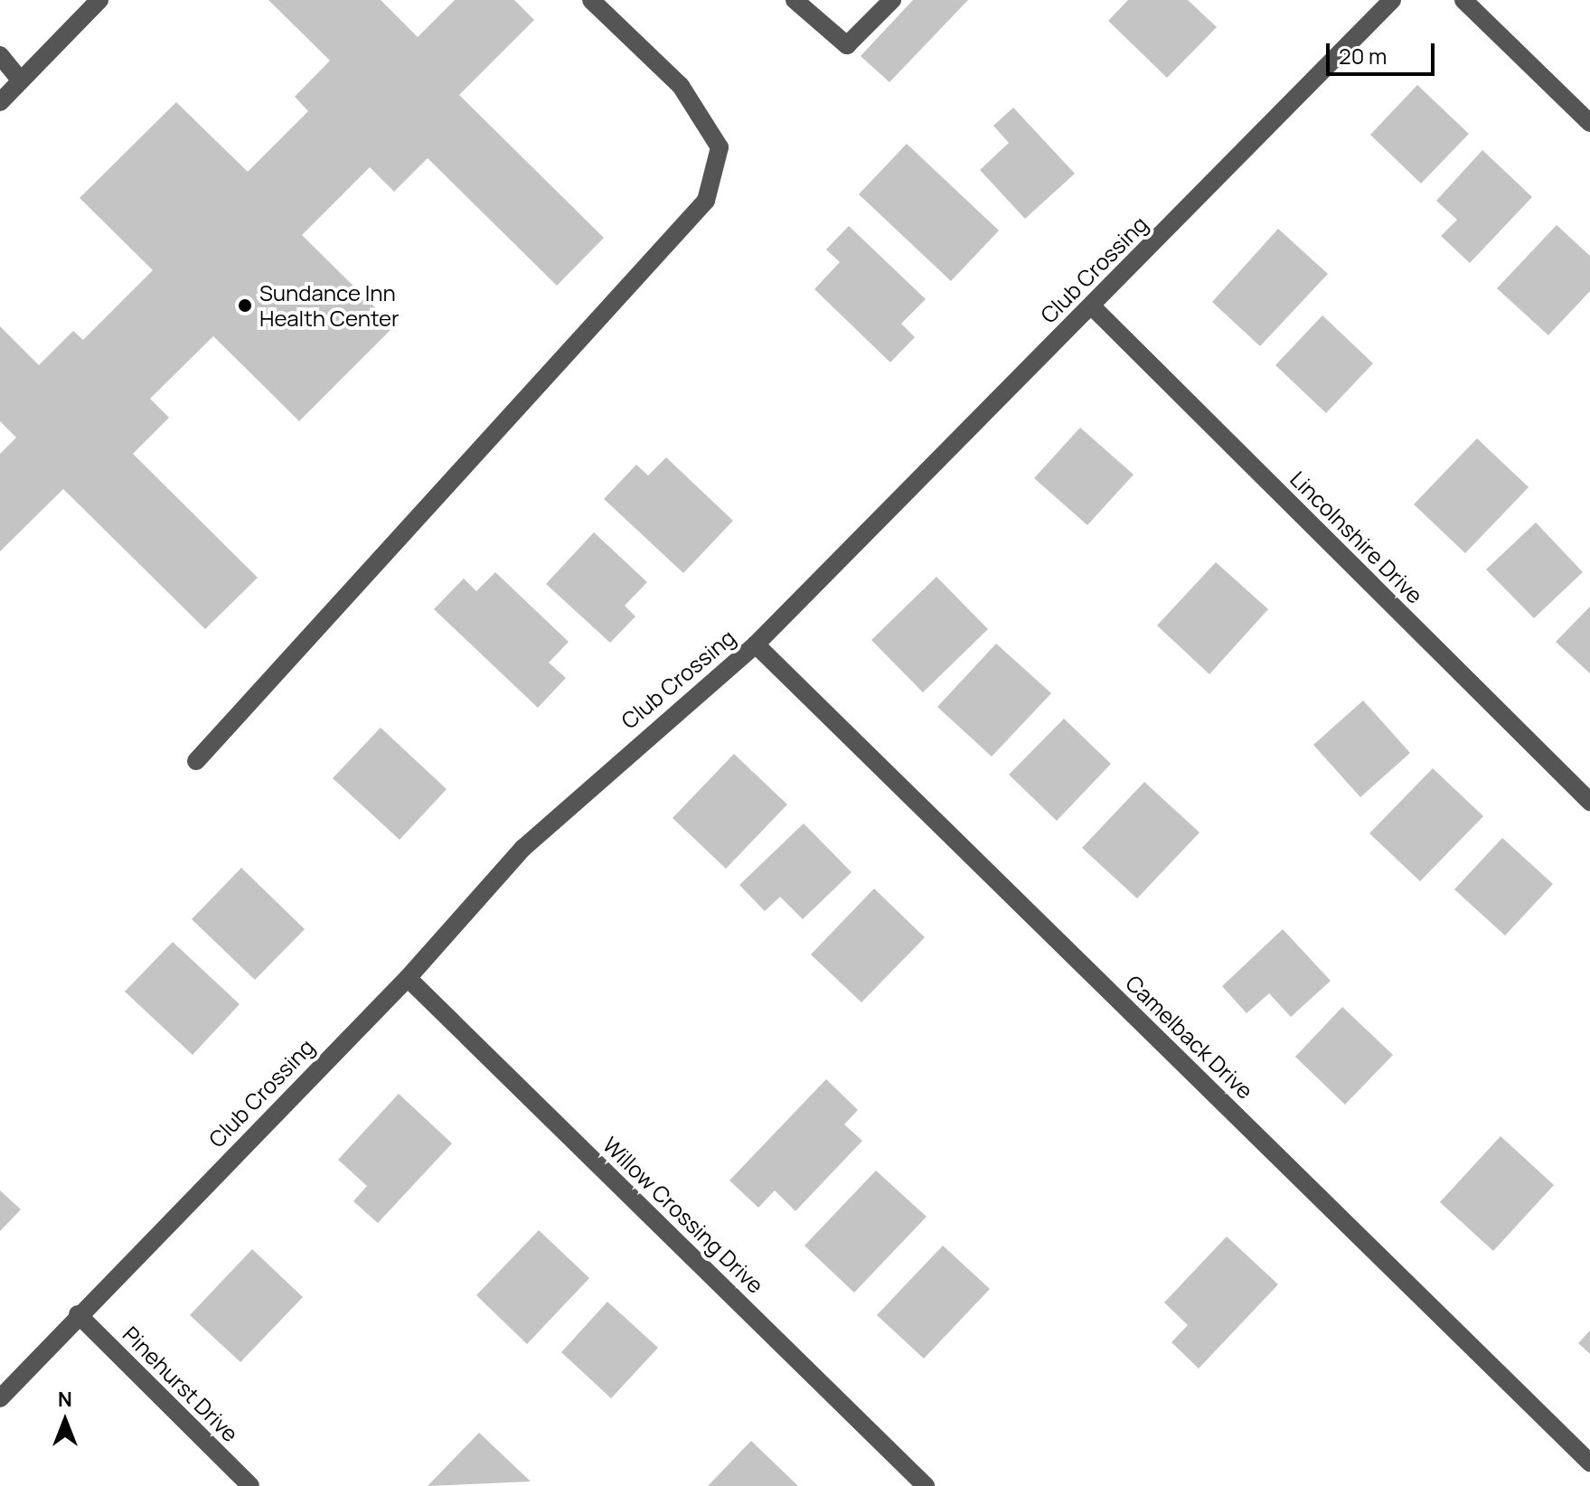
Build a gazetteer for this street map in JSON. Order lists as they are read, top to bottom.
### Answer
{
  "streets": {
    "street": [
      "Club Crossing",
      "Lincolnshire Drive",
      "Camelback Drive",
      "Willow Crossing Drive",
      "Pinehurst Drive"
    ]
  },
  "crossings": [
    ["Club Crossing", "Lincolnshire Drive"],
    ["Club Crossing", "Camelback Drive"],
    ["Club Crossing", "Willow Crossing Drive"],
    ["Club Crossing", "Pinehurst Drive"]
  ],
  "places": ["Sundance Inn Health Center"],
  "scale_bar": "20 m",
  "north": "top"
}
